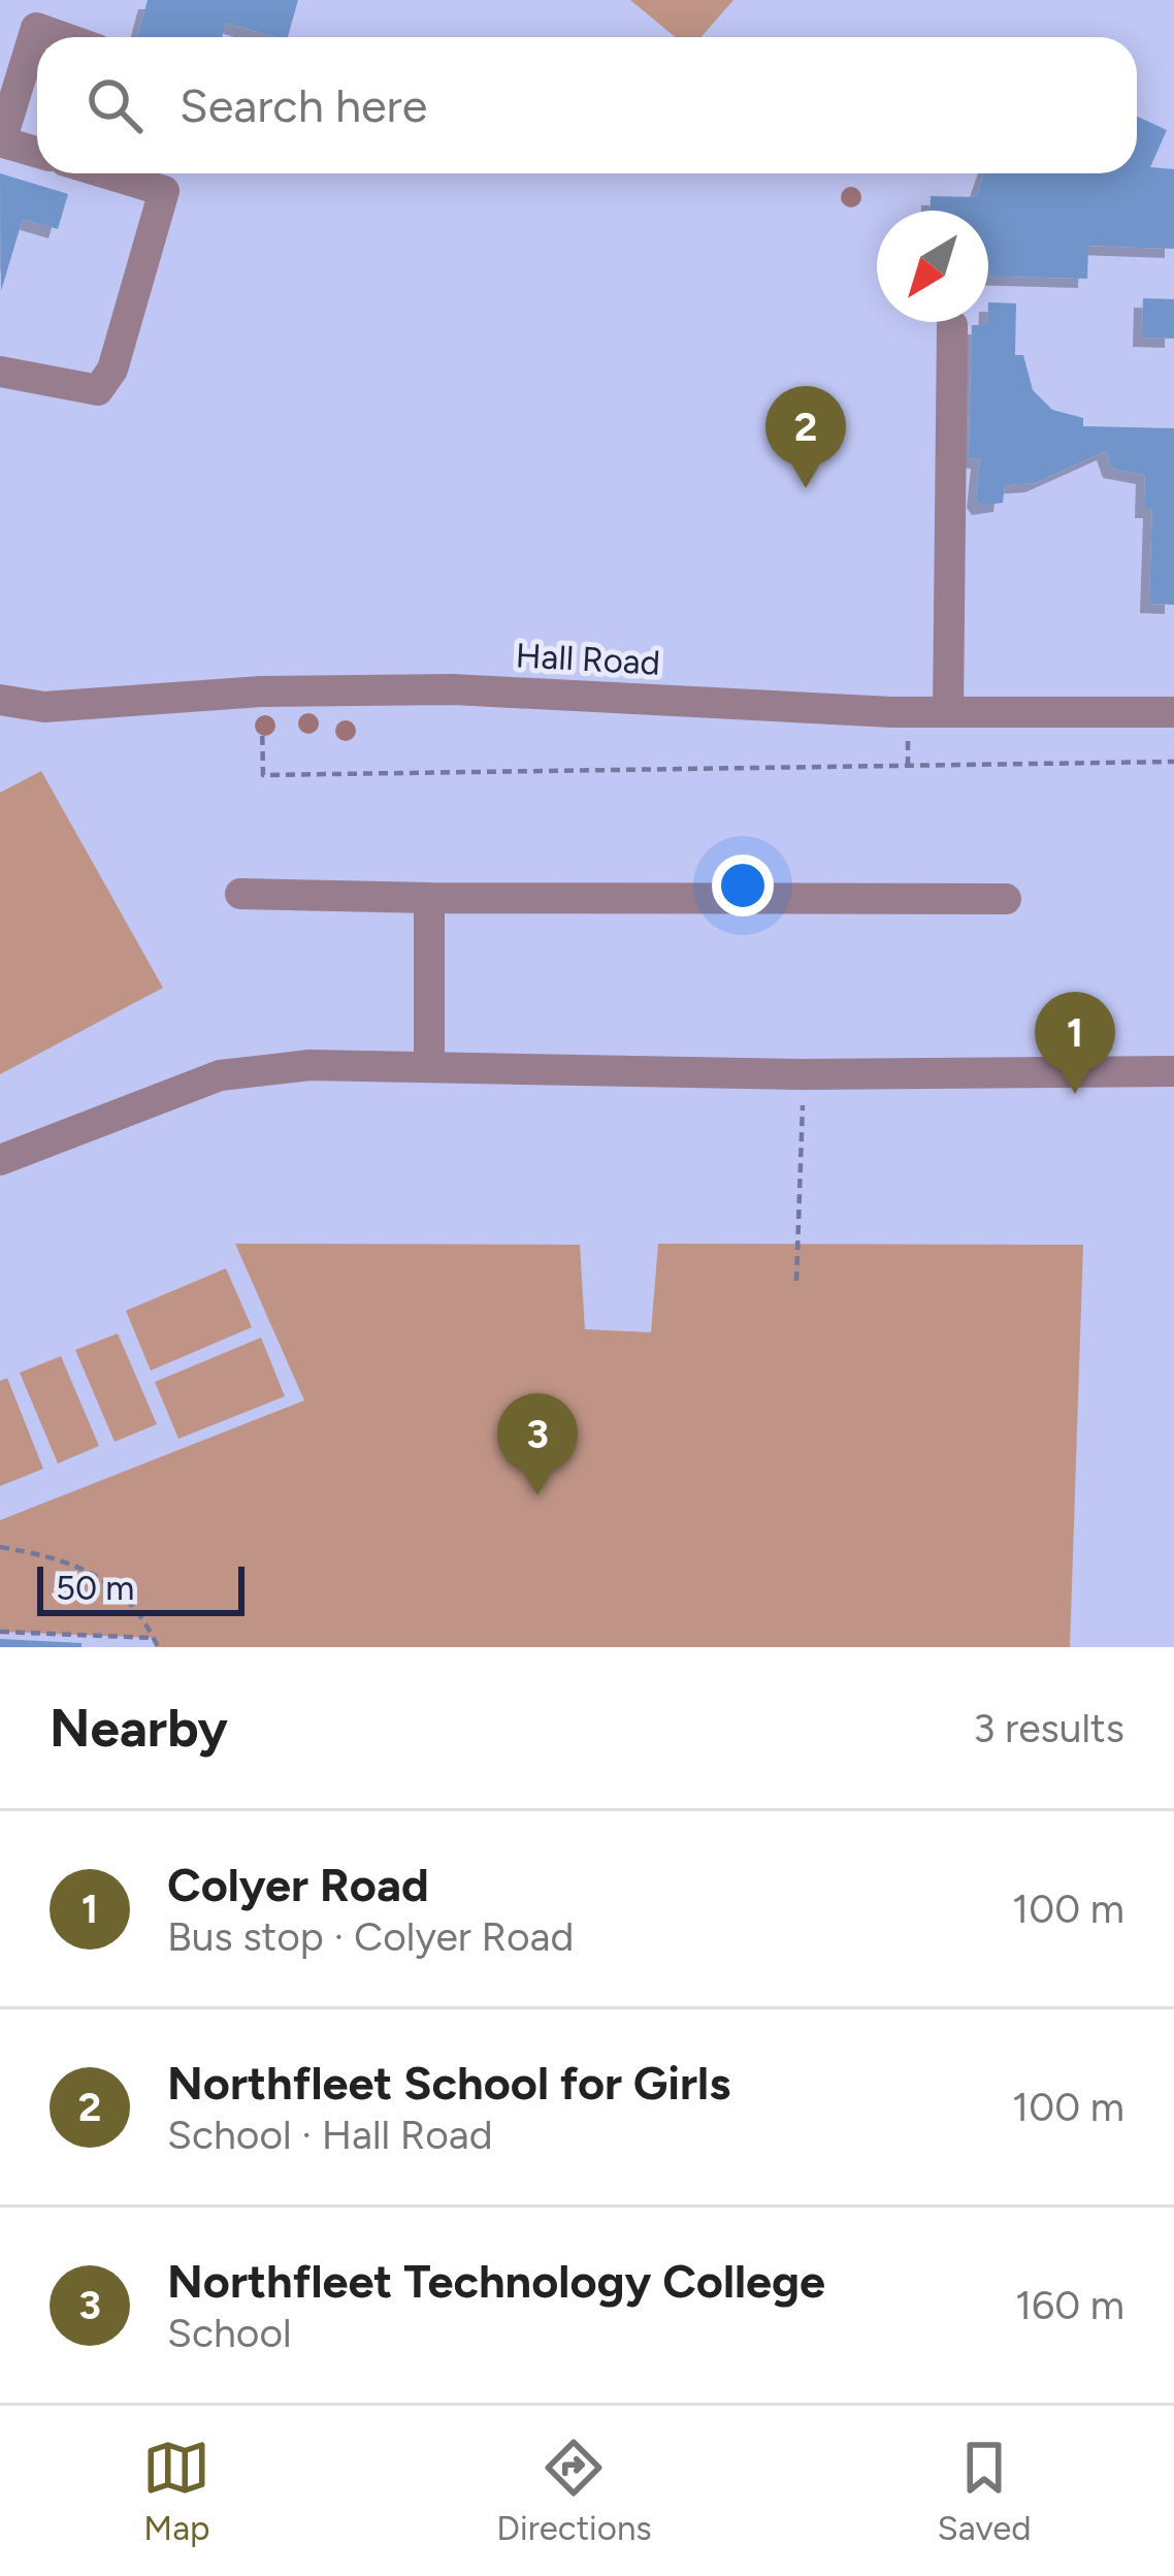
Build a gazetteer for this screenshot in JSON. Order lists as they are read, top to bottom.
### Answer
{
  "streets": {
    "street": ["Hall Road"]
  },
  "scale_bar": "50 m",
  "north": "bottom left",
  "page": {
    "search": "Search here",
    "pins": ["2", "1", "3"],
    "scale": "50 m",
    "heading": ["Nearby", "3 results"],
    "list": [
      {
        "mark": "1",
        "name": "Colyer Road",
        "note": "Bus stop · Colyer Road",
        "value": "100 m"
      },
      {
        "mark": "2",
        "name": "Northfleet School for Girls",
        "note": "School · Hall Road",
        "value": "100 m"
      },
      {
        "mark": "3",
        "name": "Northfleet Technology College",
        "note": "School",
        "value": "160 m"
      }
    ],
    "nav": ["Map", "Directions", "Saved"]
  }
}
